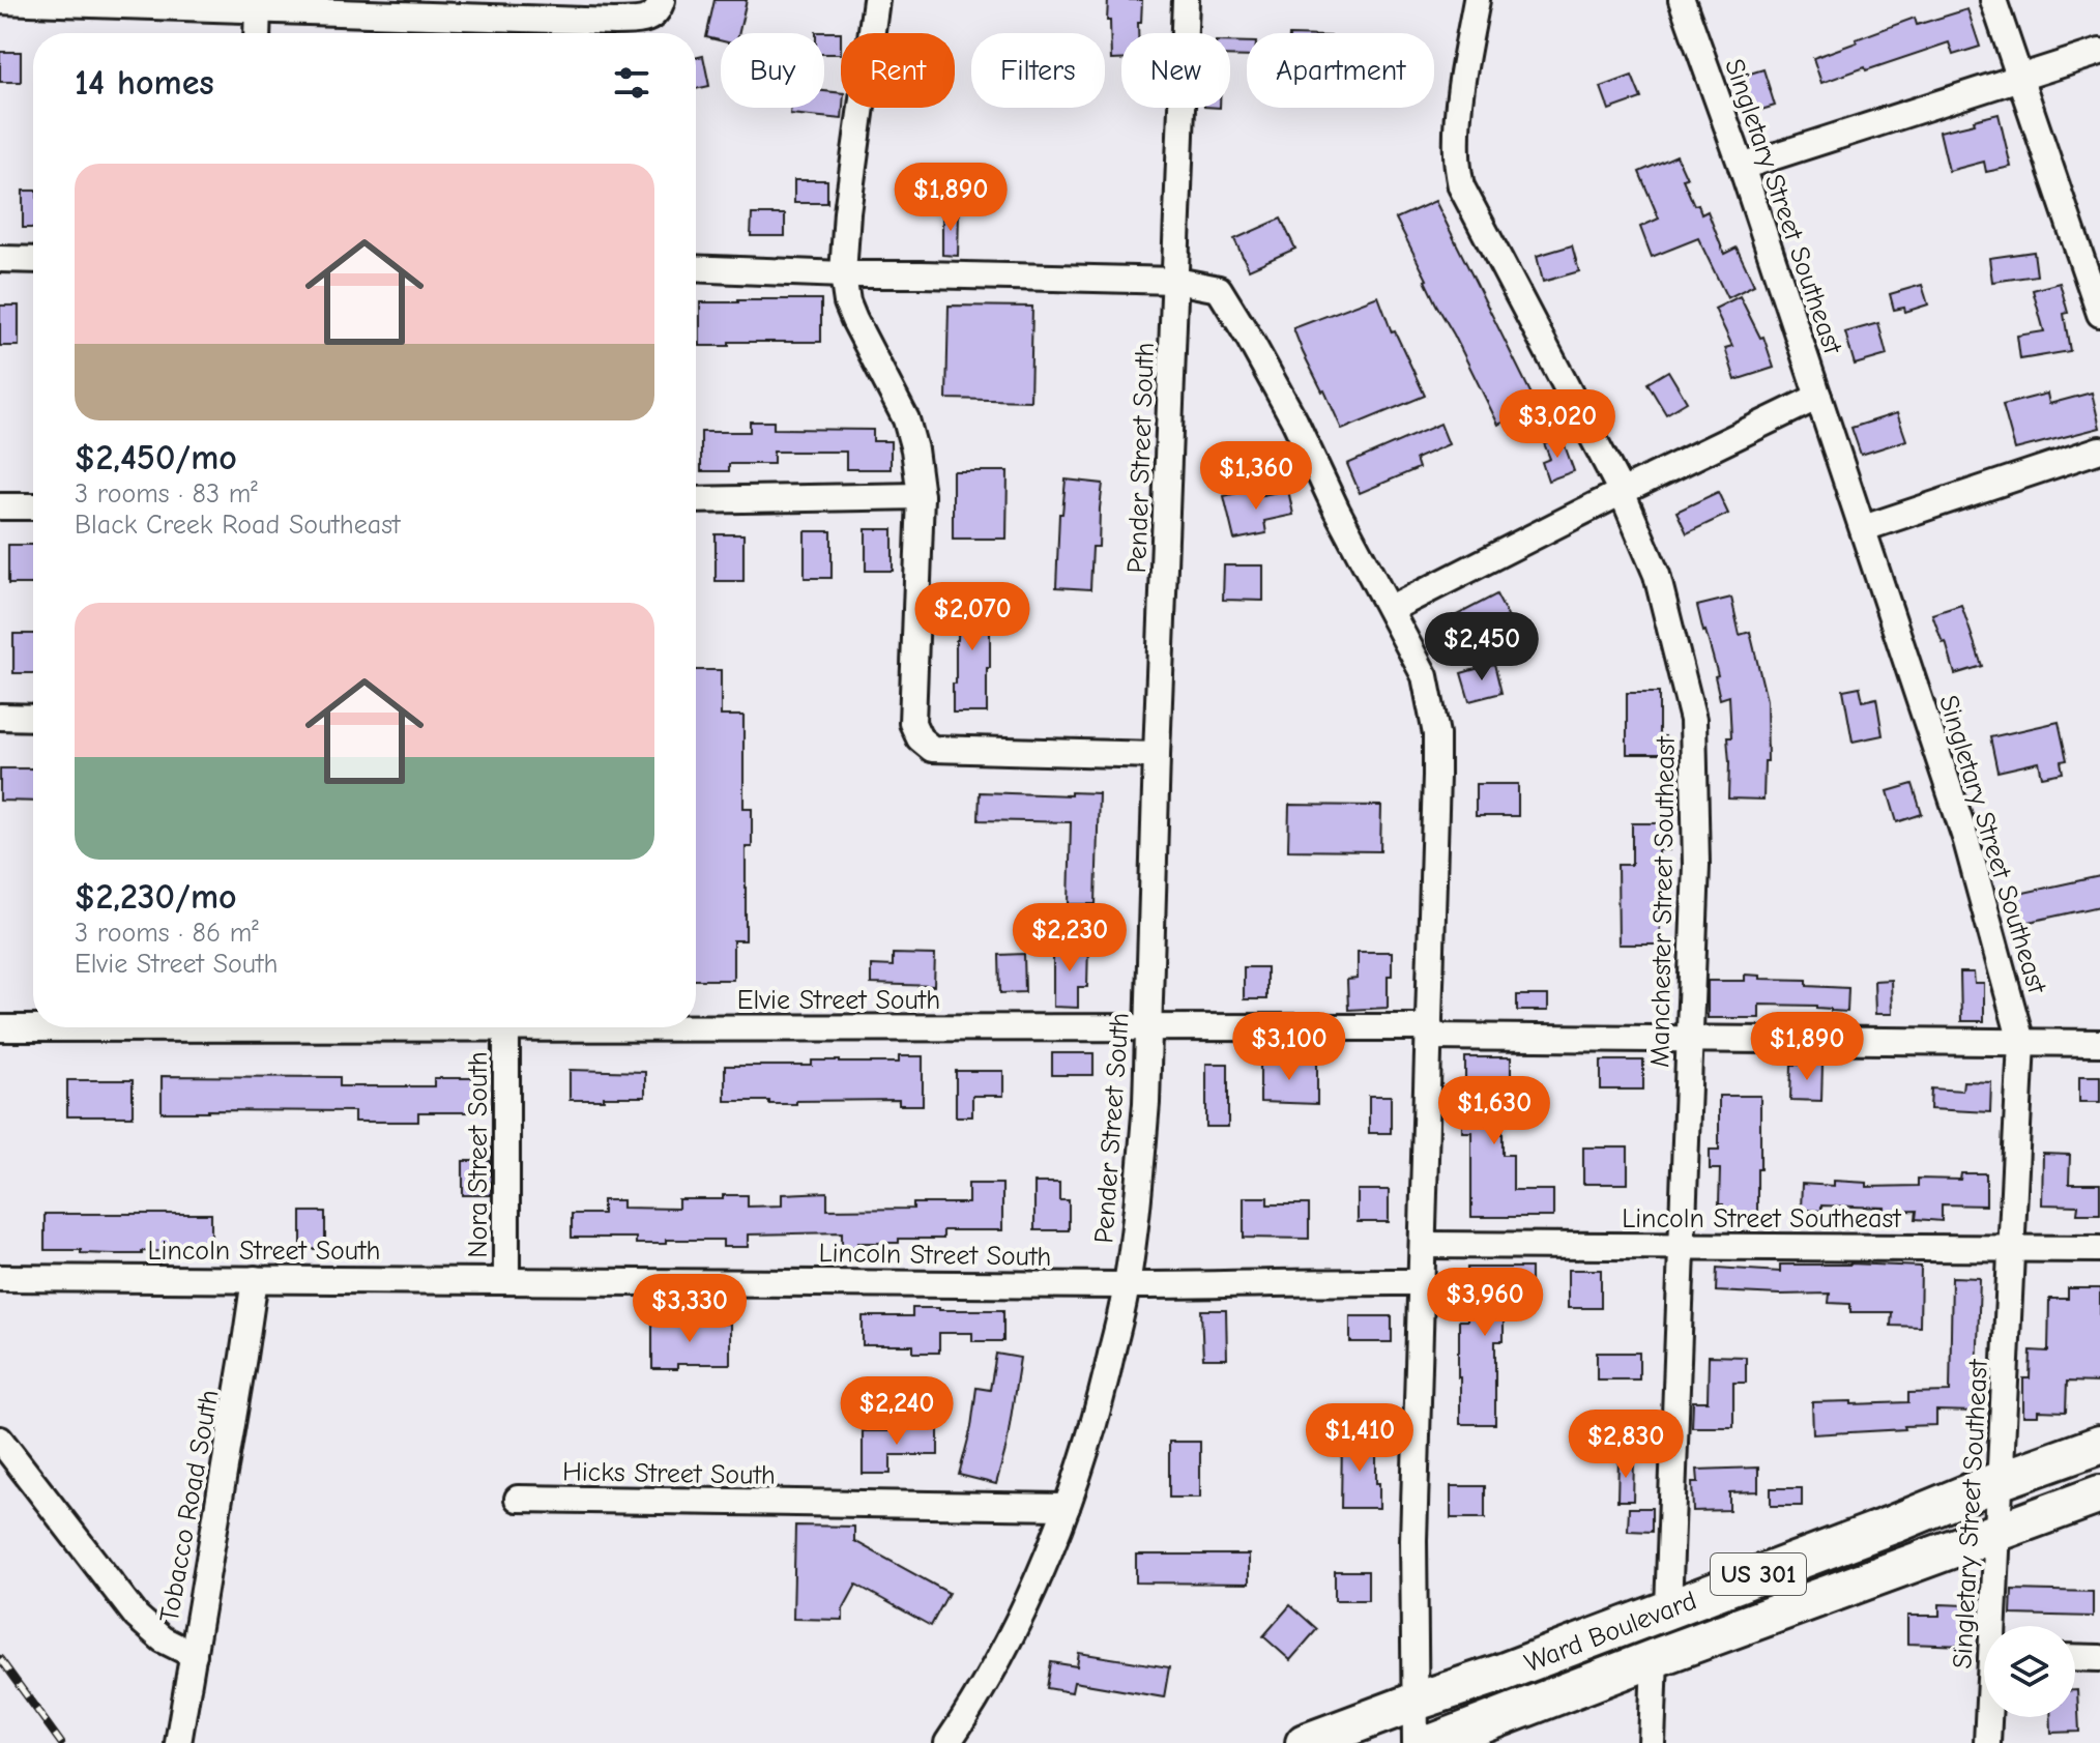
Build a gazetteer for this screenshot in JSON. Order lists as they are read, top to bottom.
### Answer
{
  "streets": {
    "highway": ["US 301", "Ward Boulevard"],
    "street": [
      "Singletary Street Southeast",
      "Pender Street South",
      "Manchester Street Southeast",
      "Elvie Street South",
      "Nora Street South",
      "Lincoln Street Southeast",
      "Lincoln Street South",
      "Hicks Street South",
      "Tobacco Road South"
    ]
  },
  "crossings": [
    ["Singletary Street Southeast", "Elvie Street South"],
    ["Singletary Street Southeast", "Lincoln Street Southeast"],
    ["Singletary Street Southeast", "Ward Boulevard"],
    ["Pender Street South", "Elvie Street South"],
    ["Pender Street South", "Lincoln Street South"],
    ["Pender Street South", "Hicks Street South"],
    ["Manchester Street Southeast", "Elvie Street South"],
    ["Manchester Street Southeast", "Lincoln Street Southeast"],
    ["Manchester Street Southeast", "Ward Boulevard"],
    ["Elvie Street South", "Nora Street South"],
    ["Nora Street South", "Lincoln Street South"],
    ["Lincoln Street South", "Tobacco Road South"]
  ],
  "page": {
    "chip": [
      "Buy",
      "Rent",
      "Filters",
      "New",
      "Apartment"
    ],
    "heading": "14 homes",
    "list": [
      {
        "name": "$2,450/mo",
        "note": "3 rooms · 83 m² · Black Creek Road Southeast"
      },
      {
        "name": "$2,230/mo",
        "note": "3 rooms · 86 m² · Elvie Street South"
      }
    ],
    "price": [
      "$1,890",
      "$3,020",
      "$1,360",
      "$2,070",
      "$2,450",
      "$2,230",
      "$3,100",
      "$1,890",
      "$1,630",
      "$3,960",
      "$3,330",
      "$2,240",
      "$1,410",
      "$2,830"
    ]
  }
}
